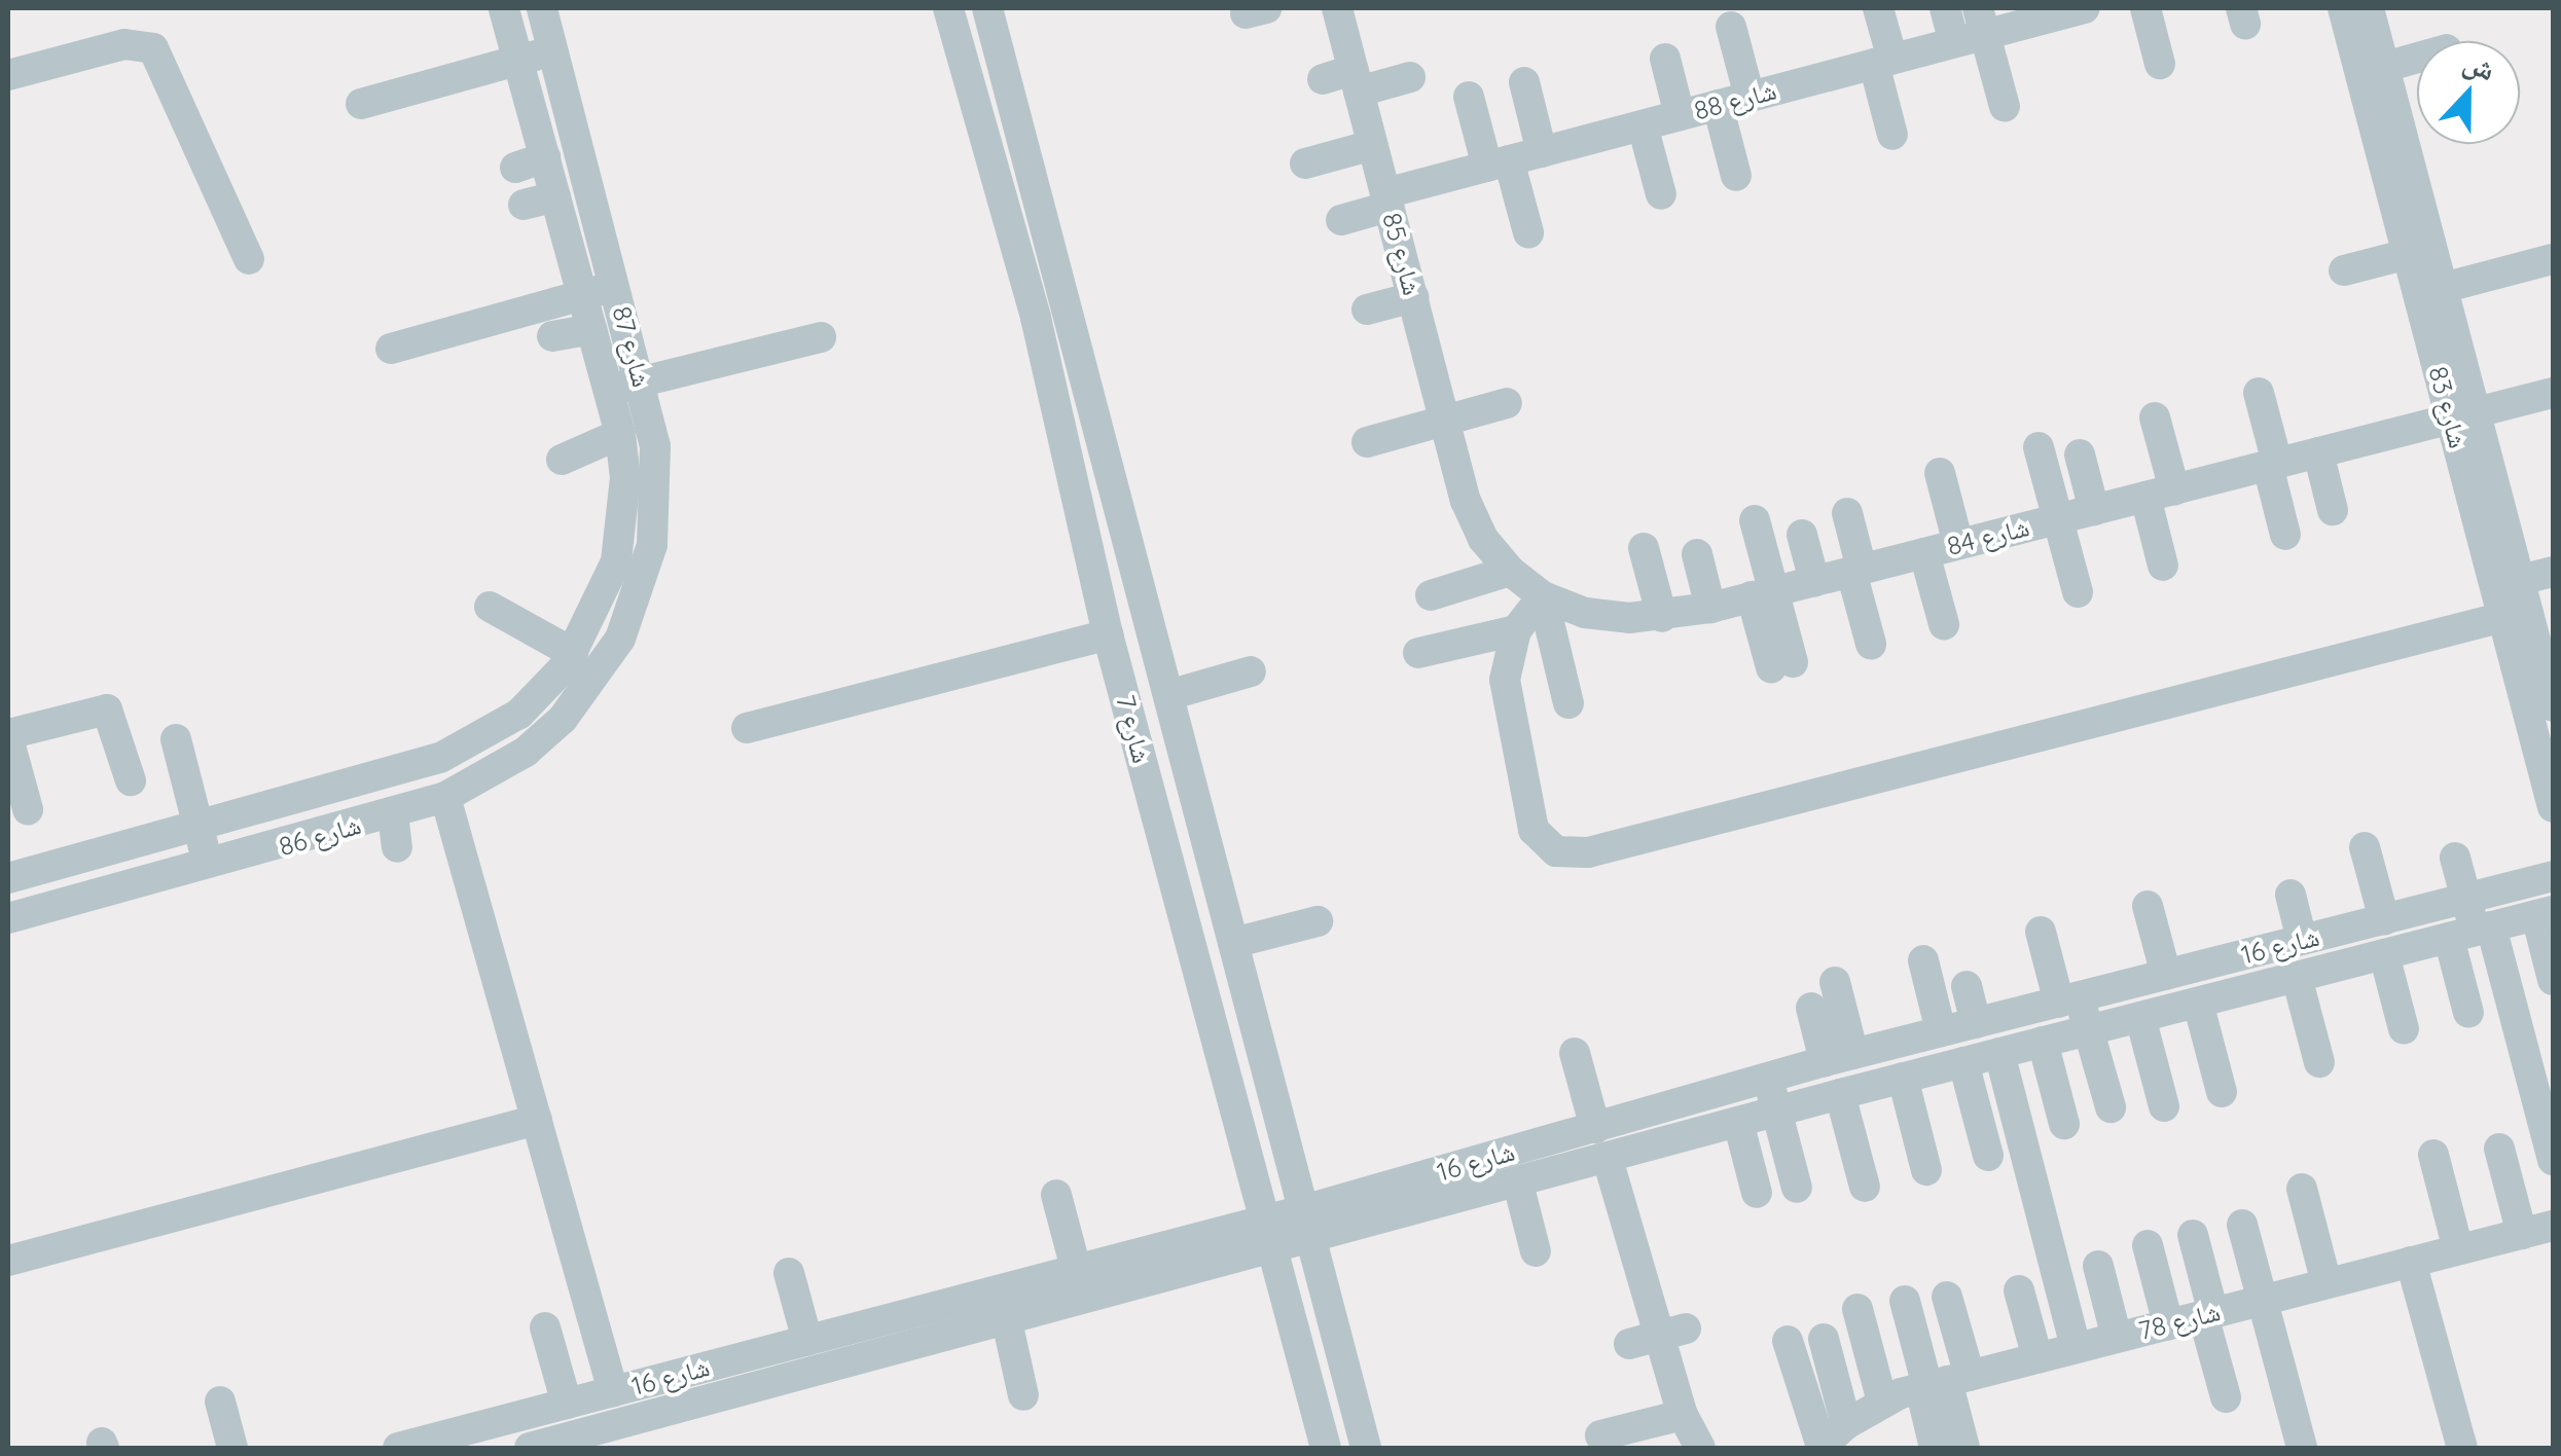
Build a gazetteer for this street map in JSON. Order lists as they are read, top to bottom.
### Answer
{
  "streets": {
    "street": [
      "شارع 88",
      "شارع 85",
      "شارع 87",
      "شارع 83",
      "شارع 84",
      "شارع 7",
      "شارع 86",
      "شارع 16",
      "شارع 78"
    ]
  },
  "crossings": [
    ["شارع 88", "شارع 85"],
    ["شارع 85", "شارع 84"],
    ["شارع 87", "شارع 86"],
    ["شارع 83", "شارع 84"],
    ["شارع 7", "شارع 16"]
  ],
  "north": "top"
}
